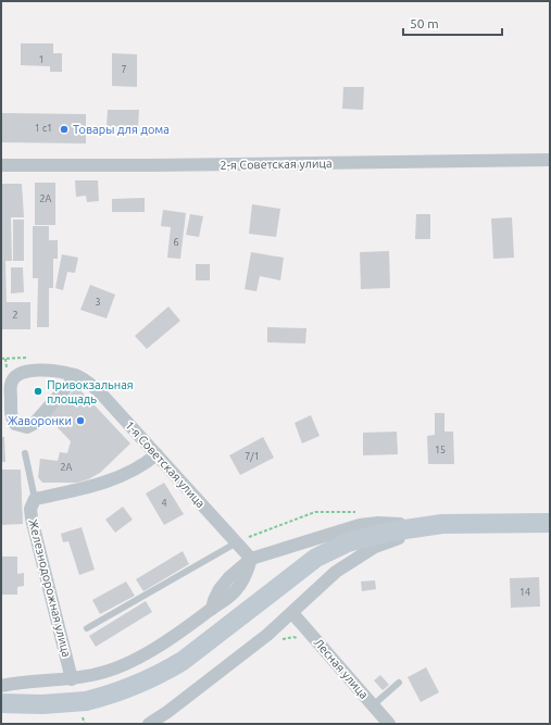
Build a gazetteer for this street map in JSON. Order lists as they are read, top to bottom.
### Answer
{
  "streets": {
    "street": [
      "2-я Советская улица",
      "1-я Советская улица",
      "Железнодорожная улица",
      "Лесная улица"
    ]
  },
  "places": ["Товары для дома", "Привокзальная площадь", "Жаворонки"],
  "house_numbers": [
    "1",
    "7",
    "1 с1",
    "2А",
    "6",
    "3",
    "2",
    "15",
    "7/1",
    "2А",
    "4",
    "14"
  ],
  "scale_bar": "50 m"
}
